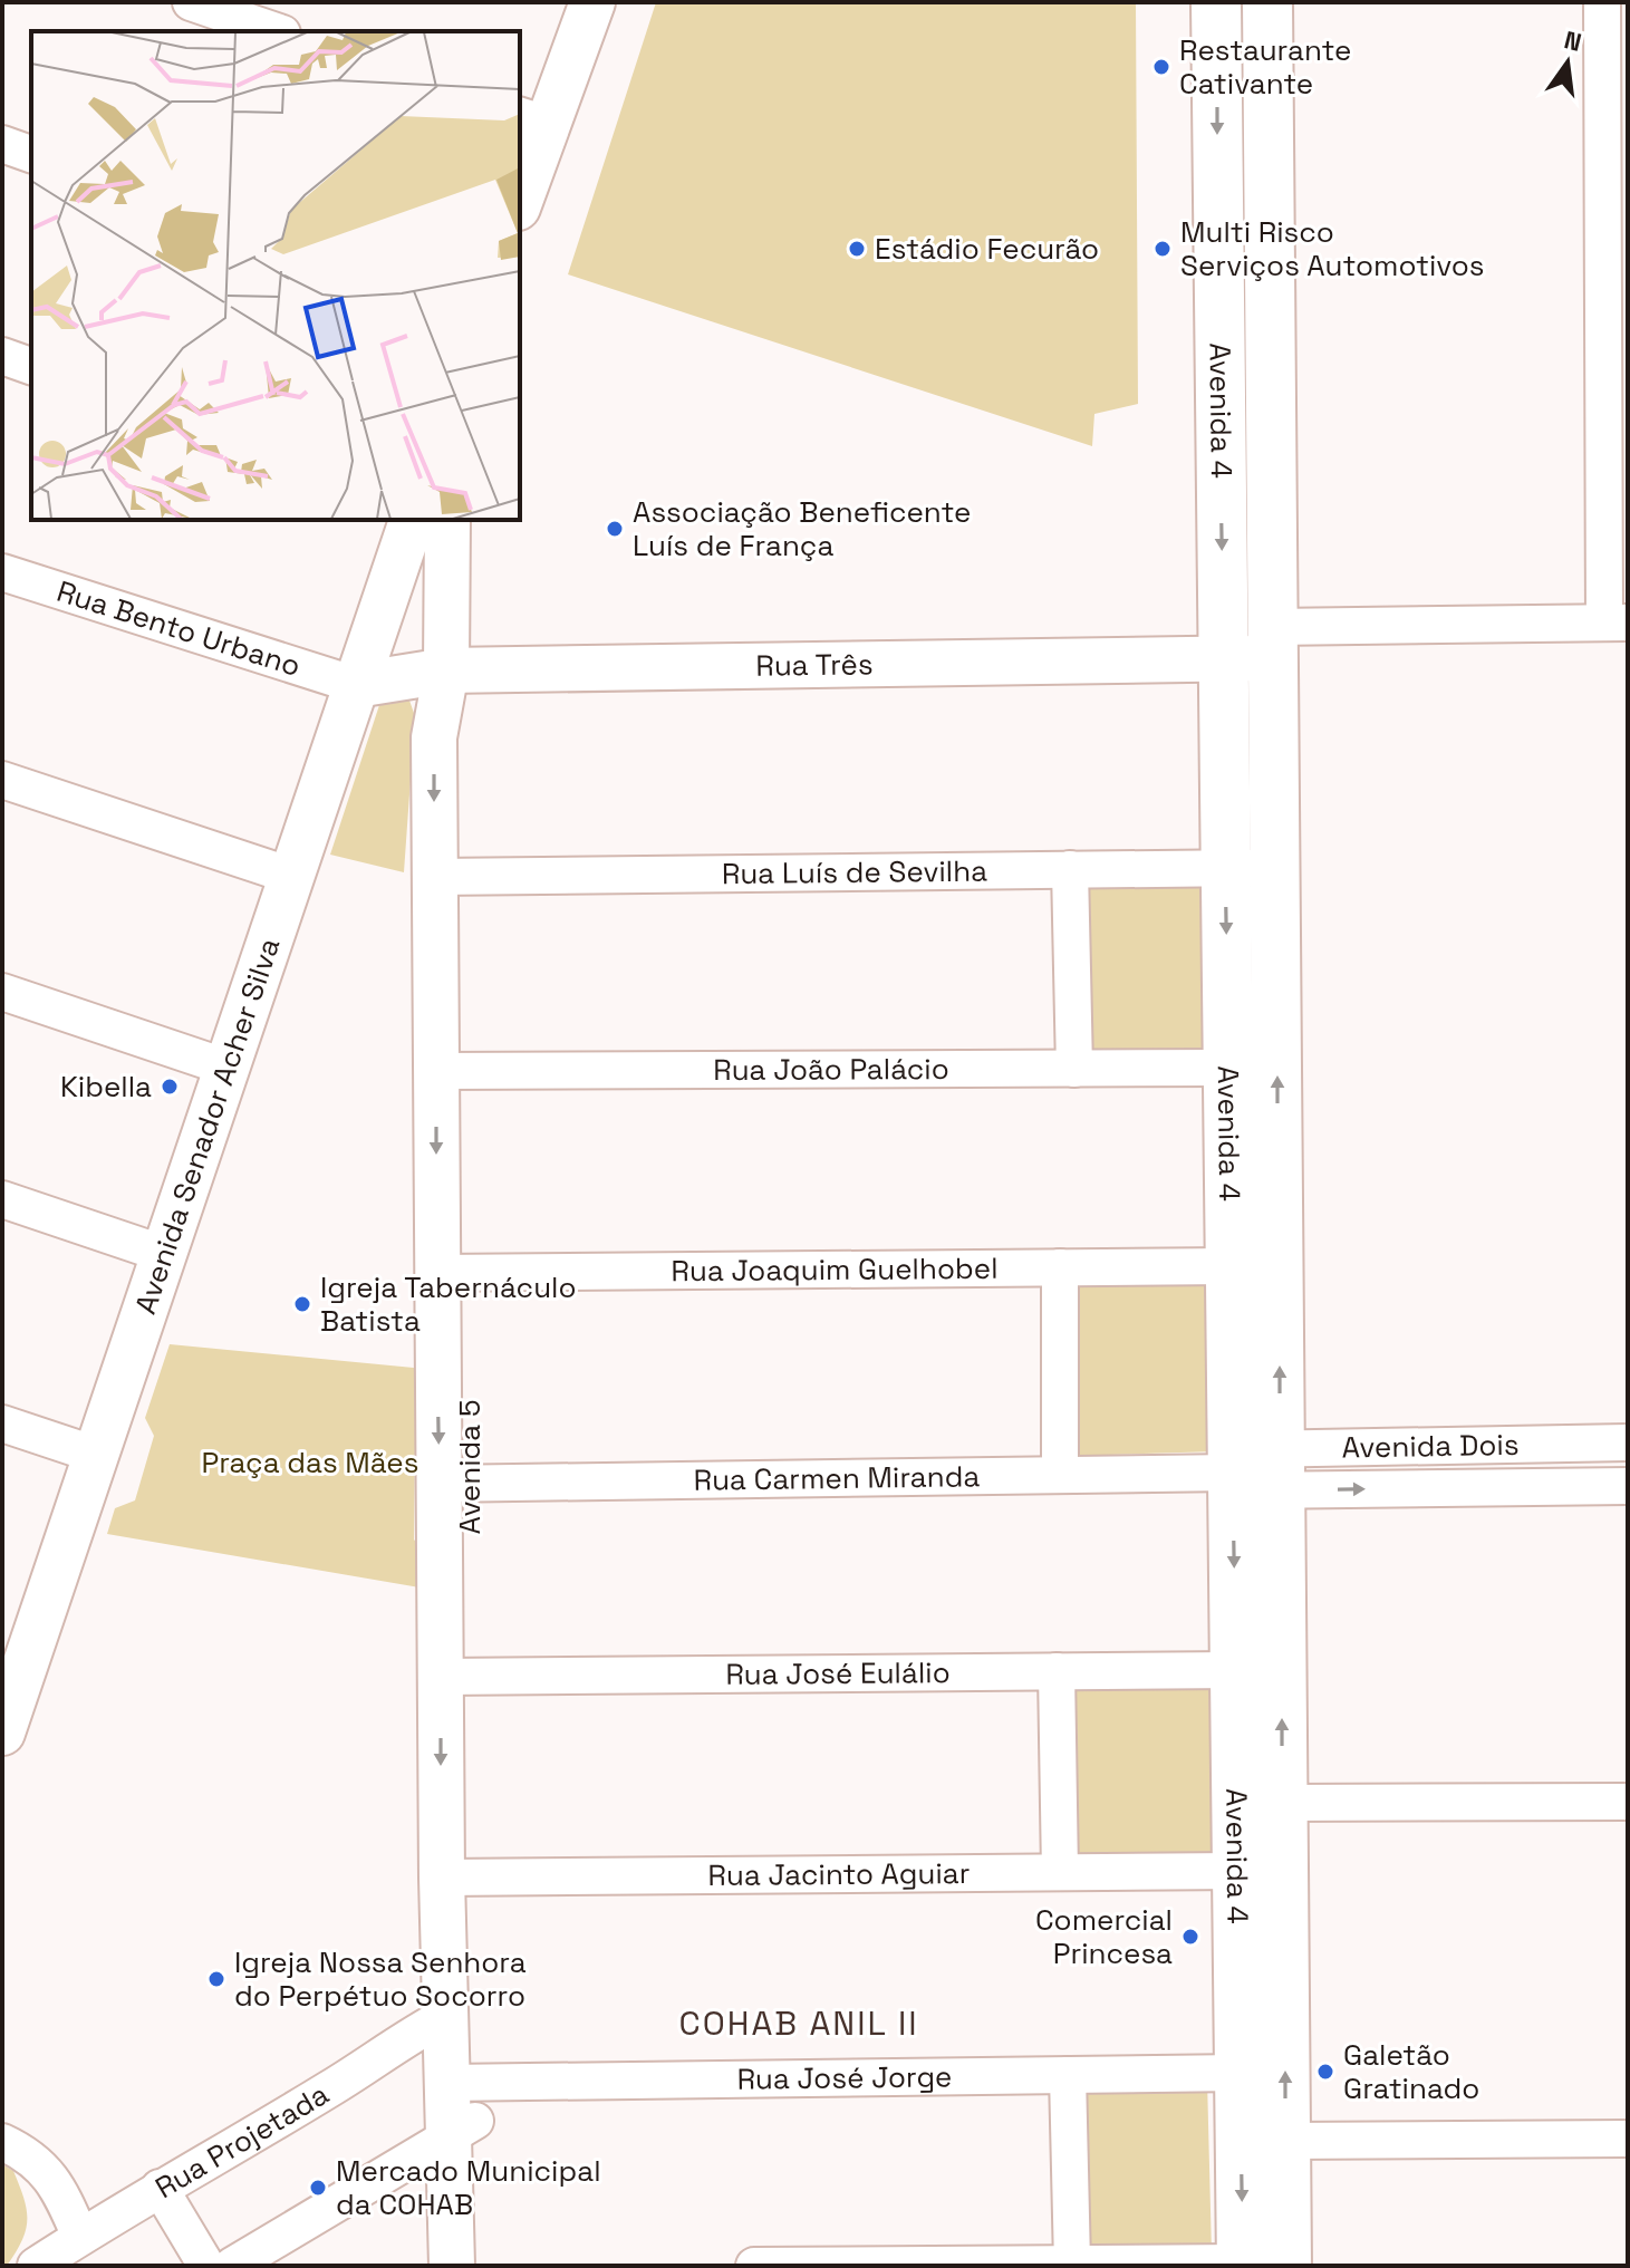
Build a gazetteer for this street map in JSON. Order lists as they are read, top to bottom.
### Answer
{
  "streets": {
    "main road": ["Avenida 4"],
    "street": [
      "Rua Bento Urbano",
      "Rua Três",
      "Rua Luís de Sevilha",
      "Rua João Palácio",
      "Avenida Senador Acher Silva",
      "Rua Joaquim Guelhobel",
      "Avenida Dois",
      "Avenida 5",
      "Rua Carmen Miranda",
      "Rua José Eulálio",
      "Rua Jacinto Aguiar",
      "Rua José Jorge",
      "Rua Projetada"
    ]
  },
  "crossings": [
    ["Avenida 4", "Rua Três"],
    ["Avenida 4", "Rua Luís de Sevilha"],
    ["Avenida 4", "Rua João Palácio"],
    ["Avenida 4", "Rua Joaquim Guelhobel"],
    ["Avenida 4", "Avenida Dois"],
    ["Avenida 4", "Rua Carmen Miranda"],
    ["Avenida 4", "Rua José Eulálio"],
    ["Avenida 4", "Rua Jacinto Aguiar"],
    ["Avenida 4", "Rua José Jorge"],
    ["Rua Bento Urbano", "Rua Três"],
    ["Rua Bento Urbano", "Avenida Senador Acher Silva"],
    ["Rua Três", "Avenida Senador Acher Silva"],
    ["Rua Três", "Avenida 5"],
    ["Rua Luís de Sevilha", "Avenida 5"],
    ["Rua João Palácio", "Avenida 5"],
    ["Rua Joaquim Guelhobel", "Avenida 5"],
    ["Avenida Dois", "Rua Carmen Miranda"],
    ["Avenida 5", "Rua Carmen Miranda"],
    ["Avenida 5", "Rua José Eulálio"],
    ["Avenida 5", "Rua Jacinto Aguiar"],
    ["Avenida 5", "Rua José Jorge"],
    ["Avenida 5", "Rua Projetada"]
  ],
  "districts": ["COHAB ANIL II"],
  "parks": ["Praça das Mães"],
  "places": [
    "Restaurante Cativante",
    "Estádio Fecurão",
    "Multi Risco Serviços Automotivos",
    "Associação Beneficente Luís de França",
    "Kibella",
    "Igreja Tabernáculo Batista",
    "Comercial Princesa",
    "Igreja Nossa Senhora do Perpétuo Socorro",
    "Galetão Gratinado",
    "Mercado Municipal da COHAB"
  ],
  "north": "top"
}
